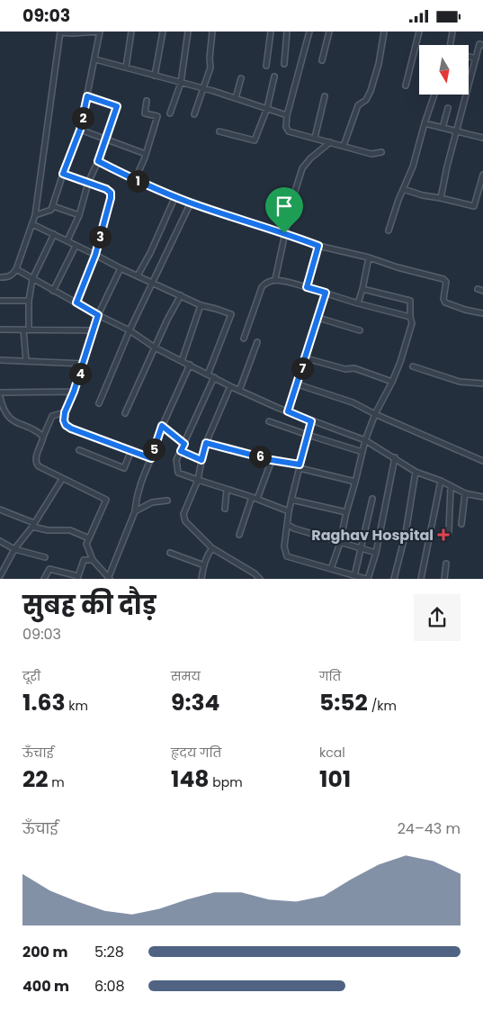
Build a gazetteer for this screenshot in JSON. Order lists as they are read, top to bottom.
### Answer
{
  "places": {
    "health": ["Raghav Hospital"]
  },
  "north": "bottom",
  "page": {
    "status": "09:03",
    "pins": [
      "2",
      "1",
      "3",
      "7",
      "4",
      "5",
      "6"
    ],
    "heading": ["सुबह की दौड़", "09:03"],
    "stats": [
      ["दूरी", "1.63 km"],
      ["समय", "9:34"],
      ["गति", "5:52 /km"],
      ["ऊँचाई", "22 m"],
      ["हृदय गति", "148 bpm"],
      ["kcal", "101"]
    ],
    "chart": ["ऊँचाई", "24–43 m"],
    "list": [
      {
        "name": "200 m",
        "note": "5:28"
      },
      {
        "name": "400 m",
        "note": "6:08"
      }
    ]
  }
}
